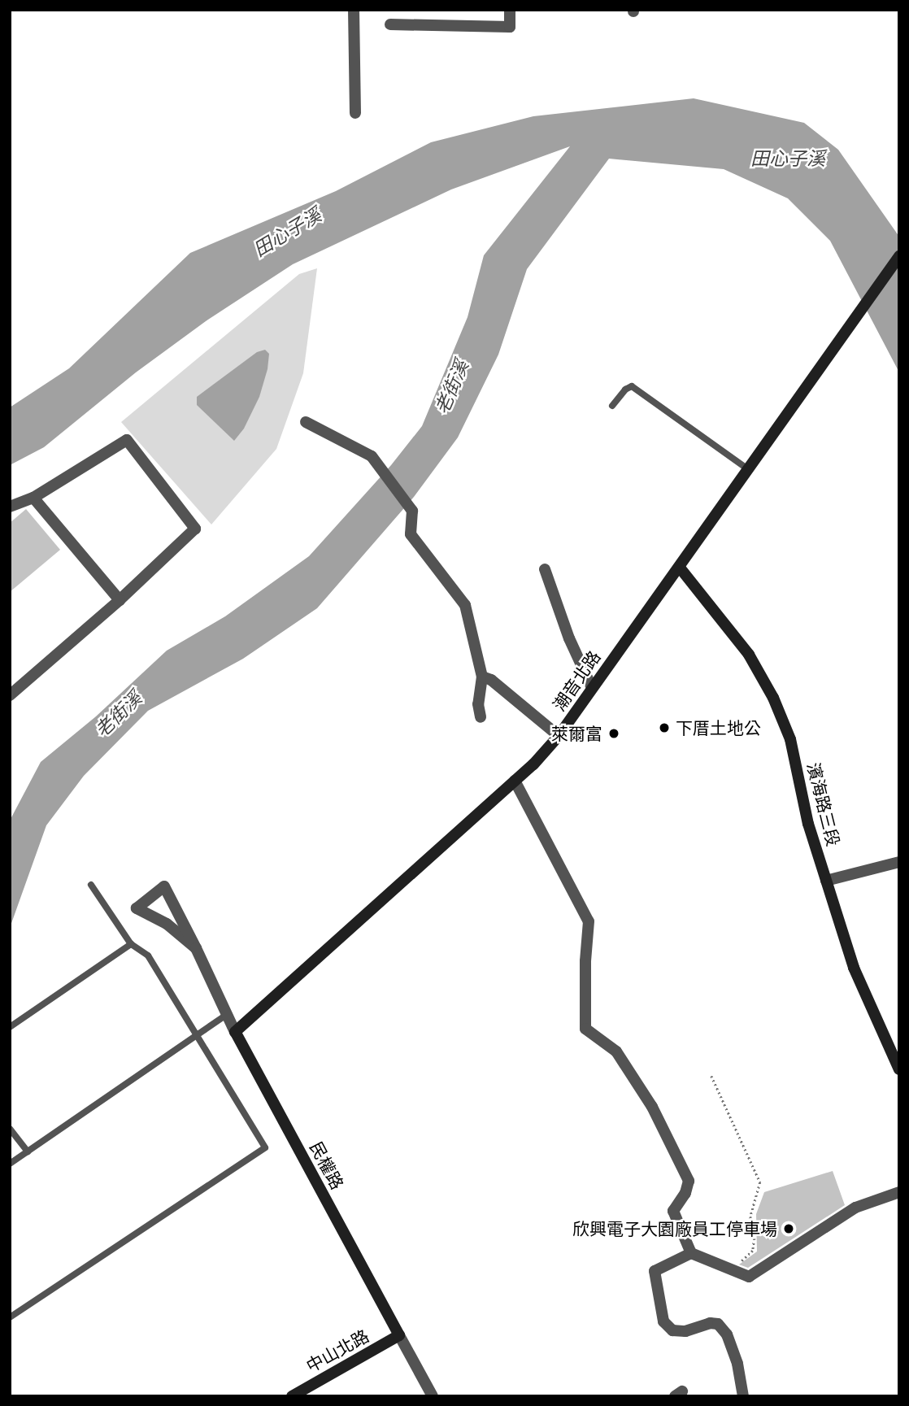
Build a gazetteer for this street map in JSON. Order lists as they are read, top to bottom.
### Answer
{
  "streets": {
    "street": [
      "潮音北路",
      "濱海路三段",
      "民權路",
      "中山北路"
    ]
  },
  "crossings": [
    ["潮音北路", "濱海路三段"],
    ["潮音北路", "民權路"],
    ["民權路", "中山北路"]
  ],
  "water": ["田心子溪", "老街溪"],
  "places": ["下厝土地公", "萊爾富", "欣興電子大園廠員工停車場"]
}
